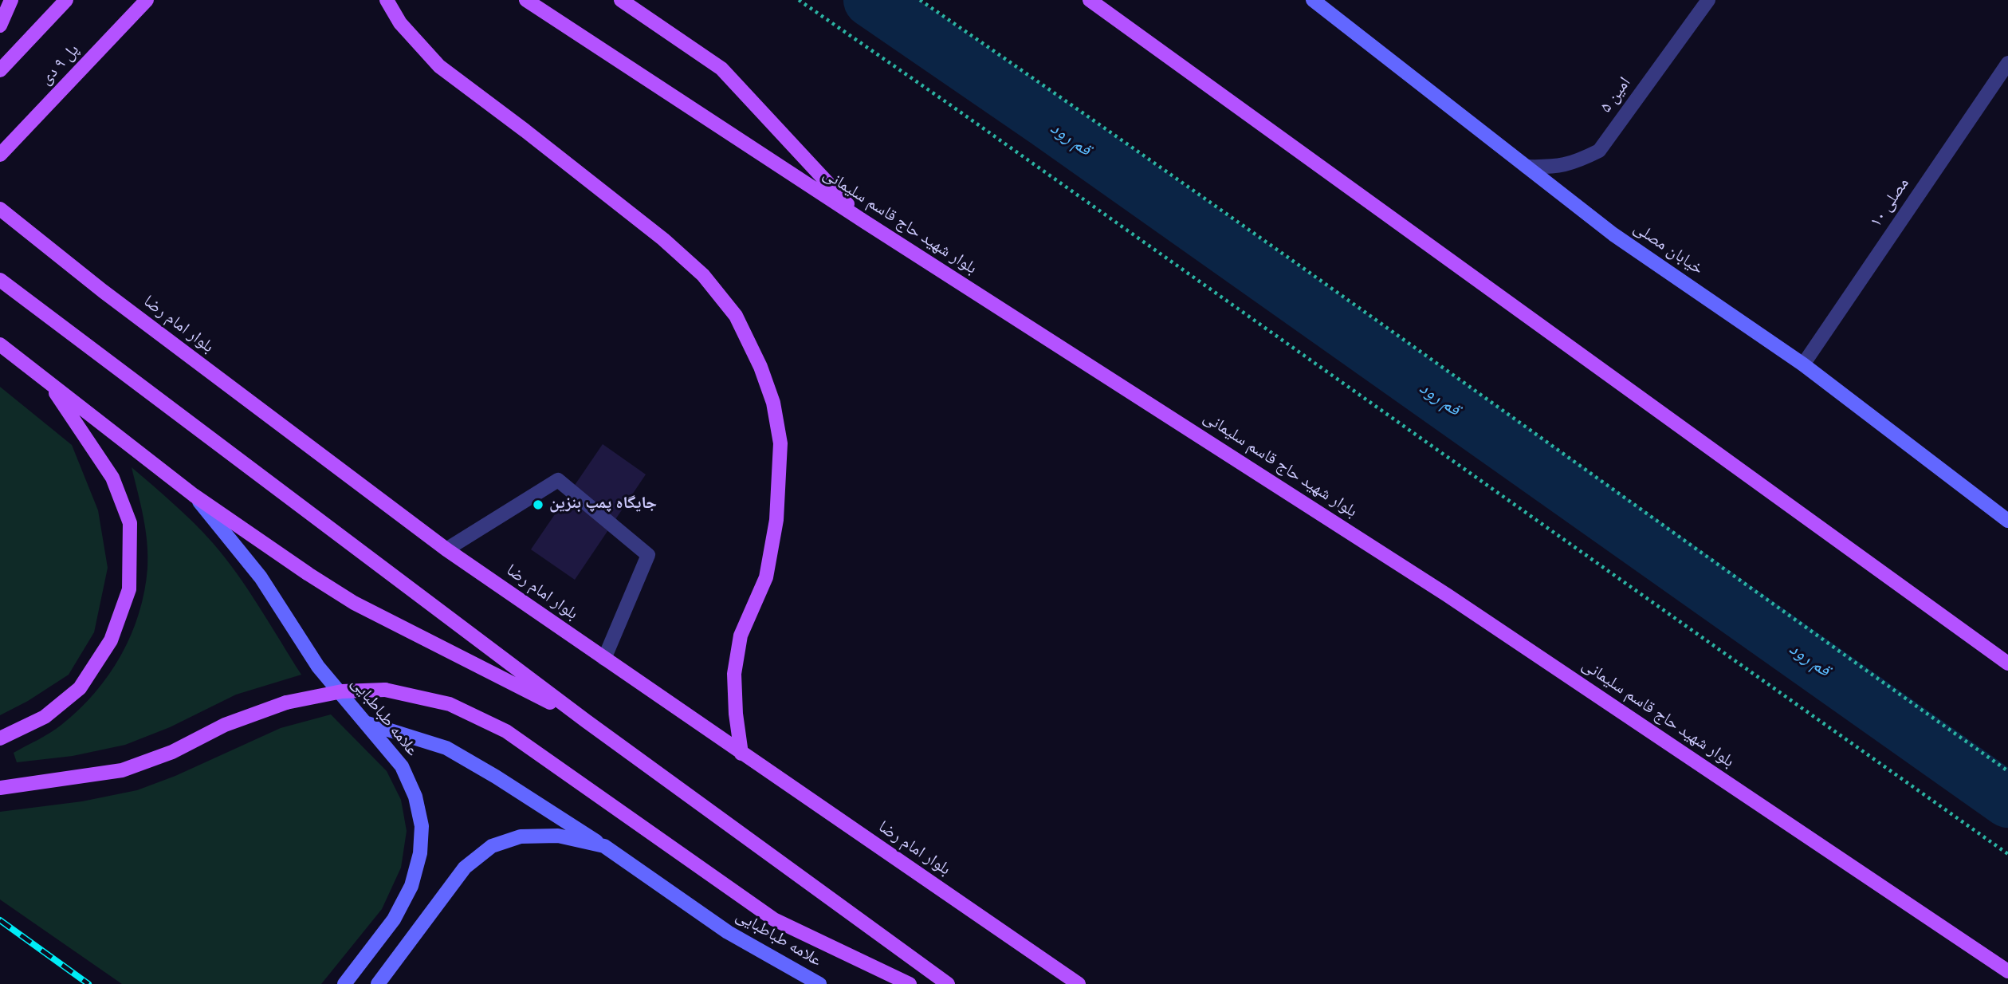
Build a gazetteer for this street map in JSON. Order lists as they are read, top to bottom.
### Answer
{
  "streets": {
    "main road": ["پل ۹ دی", "بلوار شهید حاج قاسم سلیمانی", "بلوار امام رضا"],
    "street": [
      "امین ۵",
      "مصلی ۱۰",
      "خیابان مصلی",
      "علامه طباطبایی"
    ]
  },
  "crossings": [
    ["امین ۵", "خیابان مصلی"],
    ["مصلی ۱۰", "خیابان مصلی"]
  ],
  "water": ["قم رود"],
  "places": ["جایگاه پمپ بنزین"]
}
